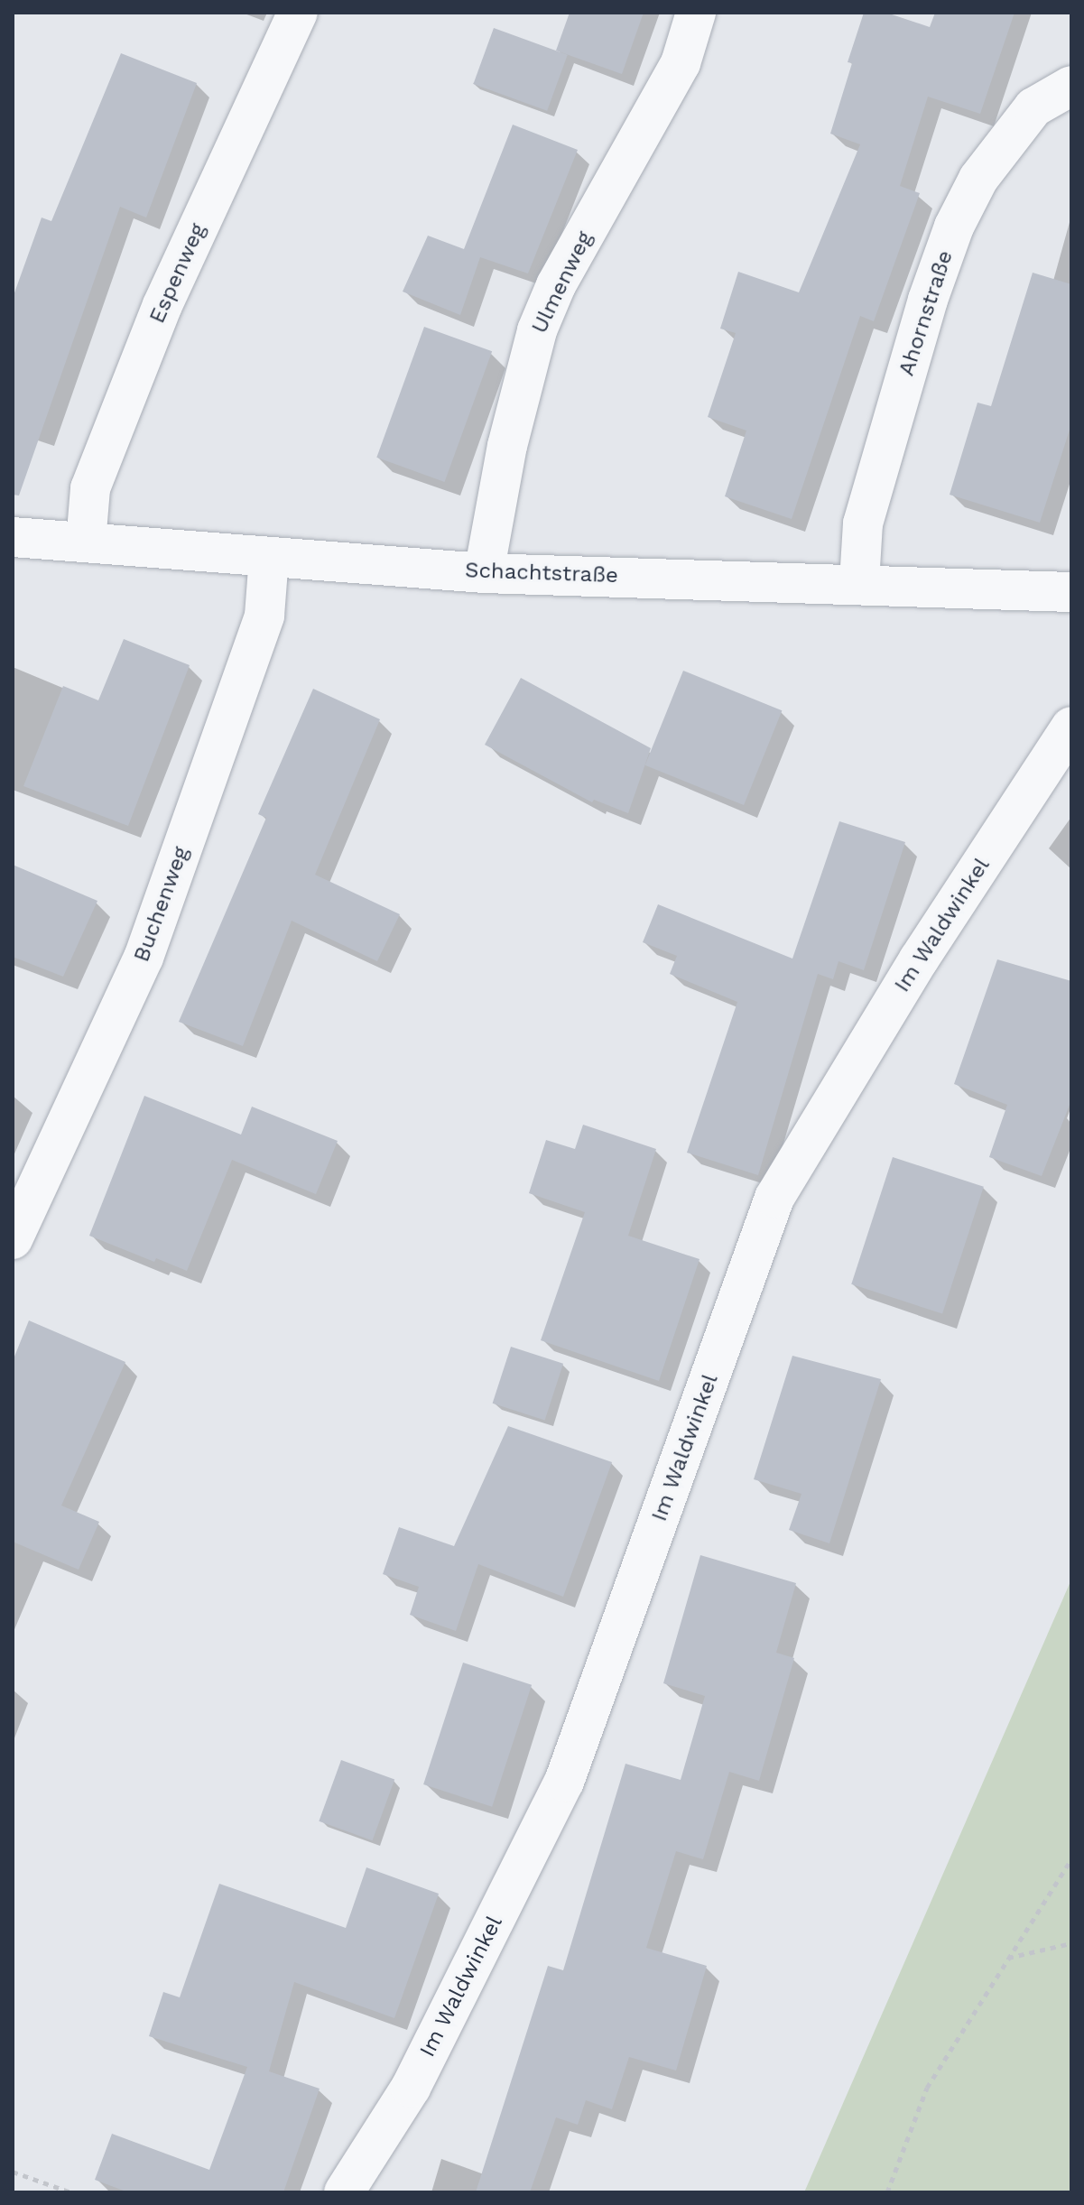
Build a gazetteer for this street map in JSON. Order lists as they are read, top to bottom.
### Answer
{
  "streets": {
    "street": [
      "Espenweg",
      "Ulmenweg",
      "Ahornstraße",
      "Schachtstraße",
      "Buchenweg",
      "Im Waldwinkel"
    ]
  },
  "crossings": [
    ["Espenweg", "Schachtstraße"],
    ["Ulmenweg", "Schachtstraße"],
    ["Ahornstraße", "Schachtstraße"],
    ["Schachtstraße", "Buchenweg"]
  ]
}
